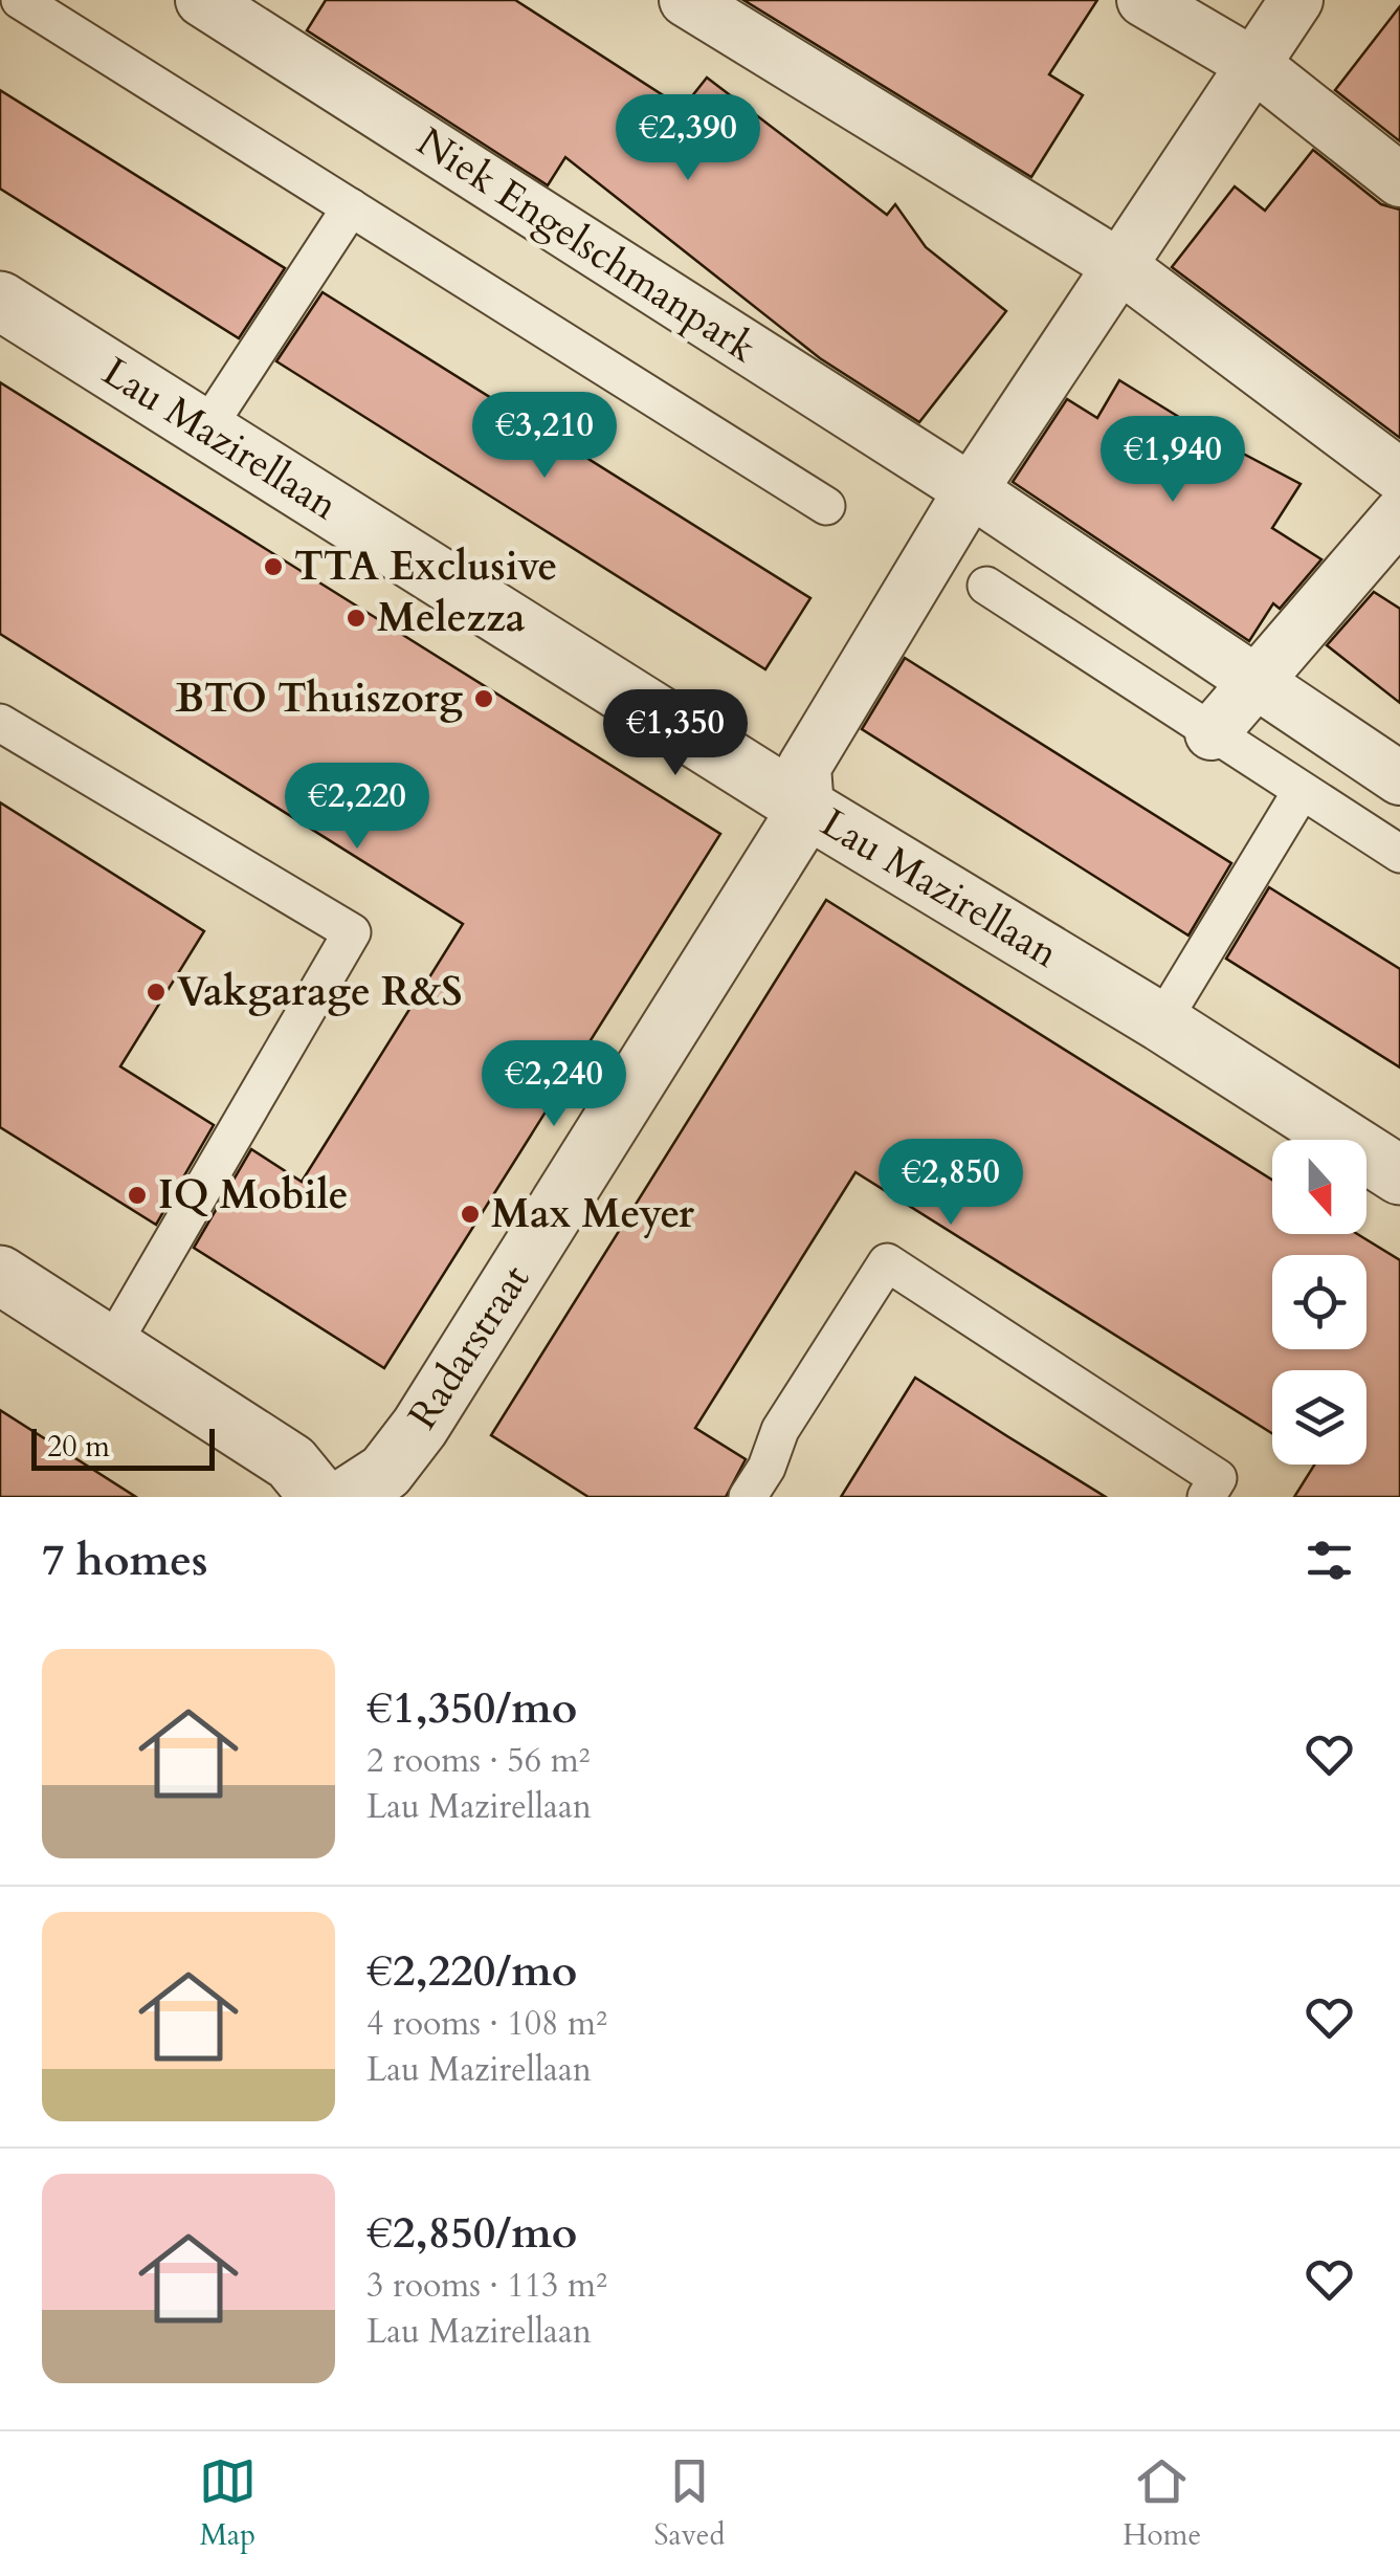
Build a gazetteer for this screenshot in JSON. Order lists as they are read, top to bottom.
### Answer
{
  "streets": {
    "street": ["Niek Engelschmanpark", "Lau Mazirellaan", "Radarstraat"]
  },
  "crossings": [
    ["Lau Mazirellaan", "Radarstraat"]
  ],
  "places": [
    "TTA Exclusive",
    "Melezza",
    "BTO Thuiszorg",
    "Vakgarage R&S",
    "IQ Mobile",
    "Max Meyer"
  ],
  "scale_bar": "20 m",
  "north": "bottom",
  "page": {
    "price": [
      "€2,390",
      "€3,210",
      "€1,940",
      "€1,350",
      "€2,220",
      "€2,240",
      "€2,850"
    ],
    "scale": "20 m",
    "heading": "7 homes",
    "list": [
      {
        "name": "€1,350/mo",
        "note": "2 rooms · 56 m² · Lau Mazirellaan"
      },
      {
        "name": "€2,220/mo",
        "note": "4 rooms · 108 m² · Lau Mazirellaan"
      },
      {
        "name": "€2,850/mo",
        "note": "3 rooms · 113 m² · Lau Mazirellaan"
      }
    ],
    "tabs": ["Map", "Saved", "Home"]
  }
}
